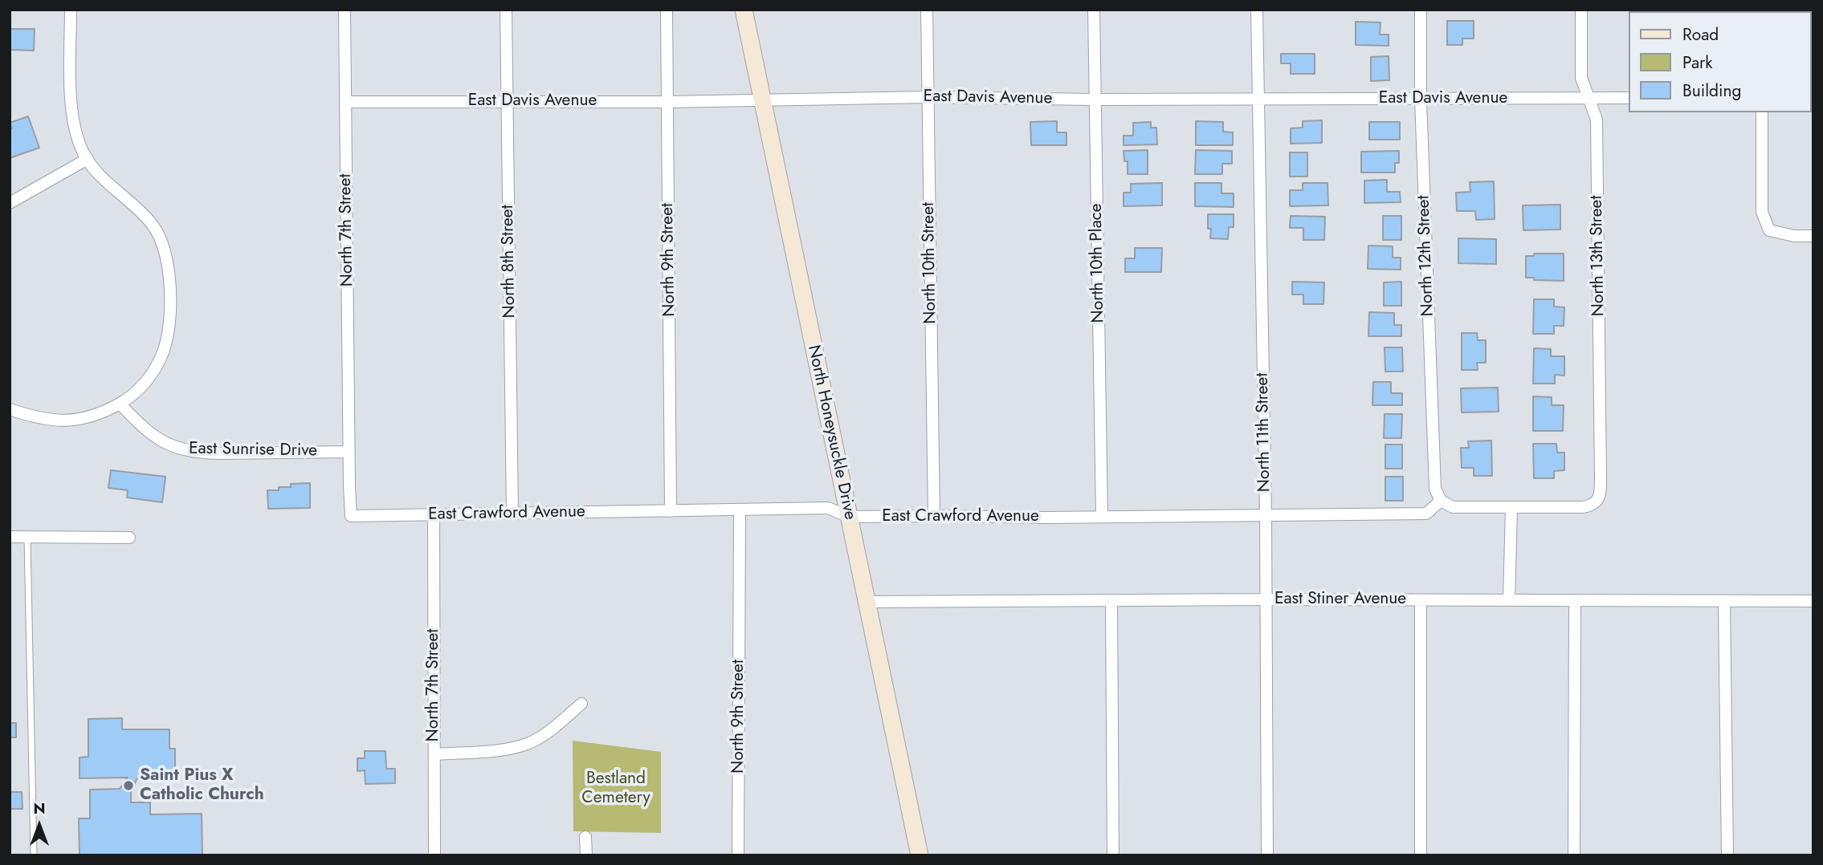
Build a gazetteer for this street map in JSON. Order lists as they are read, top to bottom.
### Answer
{
  "streets": {
    "street": [
      "East Davis Avenue",
      "North 7th Street",
      "North 12th Street",
      "North 13th Street",
      "North 9th Street",
      "North 8th Street",
      "North 10th Street",
      "North 10th Place",
      "North Honeysuckle Drive",
      "North 11th Street",
      "East Sunrise Drive",
      "East Crawford Avenue",
      "East Stiner Avenue"
    ]
  },
  "crossings": [
    ["East Davis Avenue", "North 7th Street"],
    ["East Davis Avenue", "North 12th Street"],
    ["East Davis Avenue", "North 13th Street"],
    ["East Davis Avenue", "North 9th Street"],
    ["East Davis Avenue", "North 8th Street"],
    ["East Davis Avenue", "North 10th Street"],
    ["East Davis Avenue", "North 10th Place"],
    ["East Davis Avenue", "North Honeysuckle Drive"],
    ["East Davis Avenue", "North 11th Street"],
    ["North 7th Street", "East Sunrise Drive"],
    ["North 7th Street", "East Crawford Avenue"],
    ["North 12th Street", "East Crawford Avenue"],
    ["North 9th Street", "East Crawford Avenue"],
    ["North 8th Street", "East Crawford Avenue"],
    ["North 10th Street", "East Crawford Avenue"],
    ["North 10th Place", "East Crawford Avenue"],
    ["North Honeysuckle Drive", "East Crawford Avenue"],
    ["North Honeysuckle Drive", "East Stiner Avenue"],
    ["North 11th Street", "East Crawford Avenue"],
    ["North 11th Street", "East Stiner Avenue"],
    ["East Sunrise Drive", "East Crawford Avenue"]
  ],
  "parks": ["Bestland Cemetery"],
  "places": ["Saint Pius X Catholic Church"],
  "legend": ["Road", "Park", "Building"],
  "north": "top"
}
